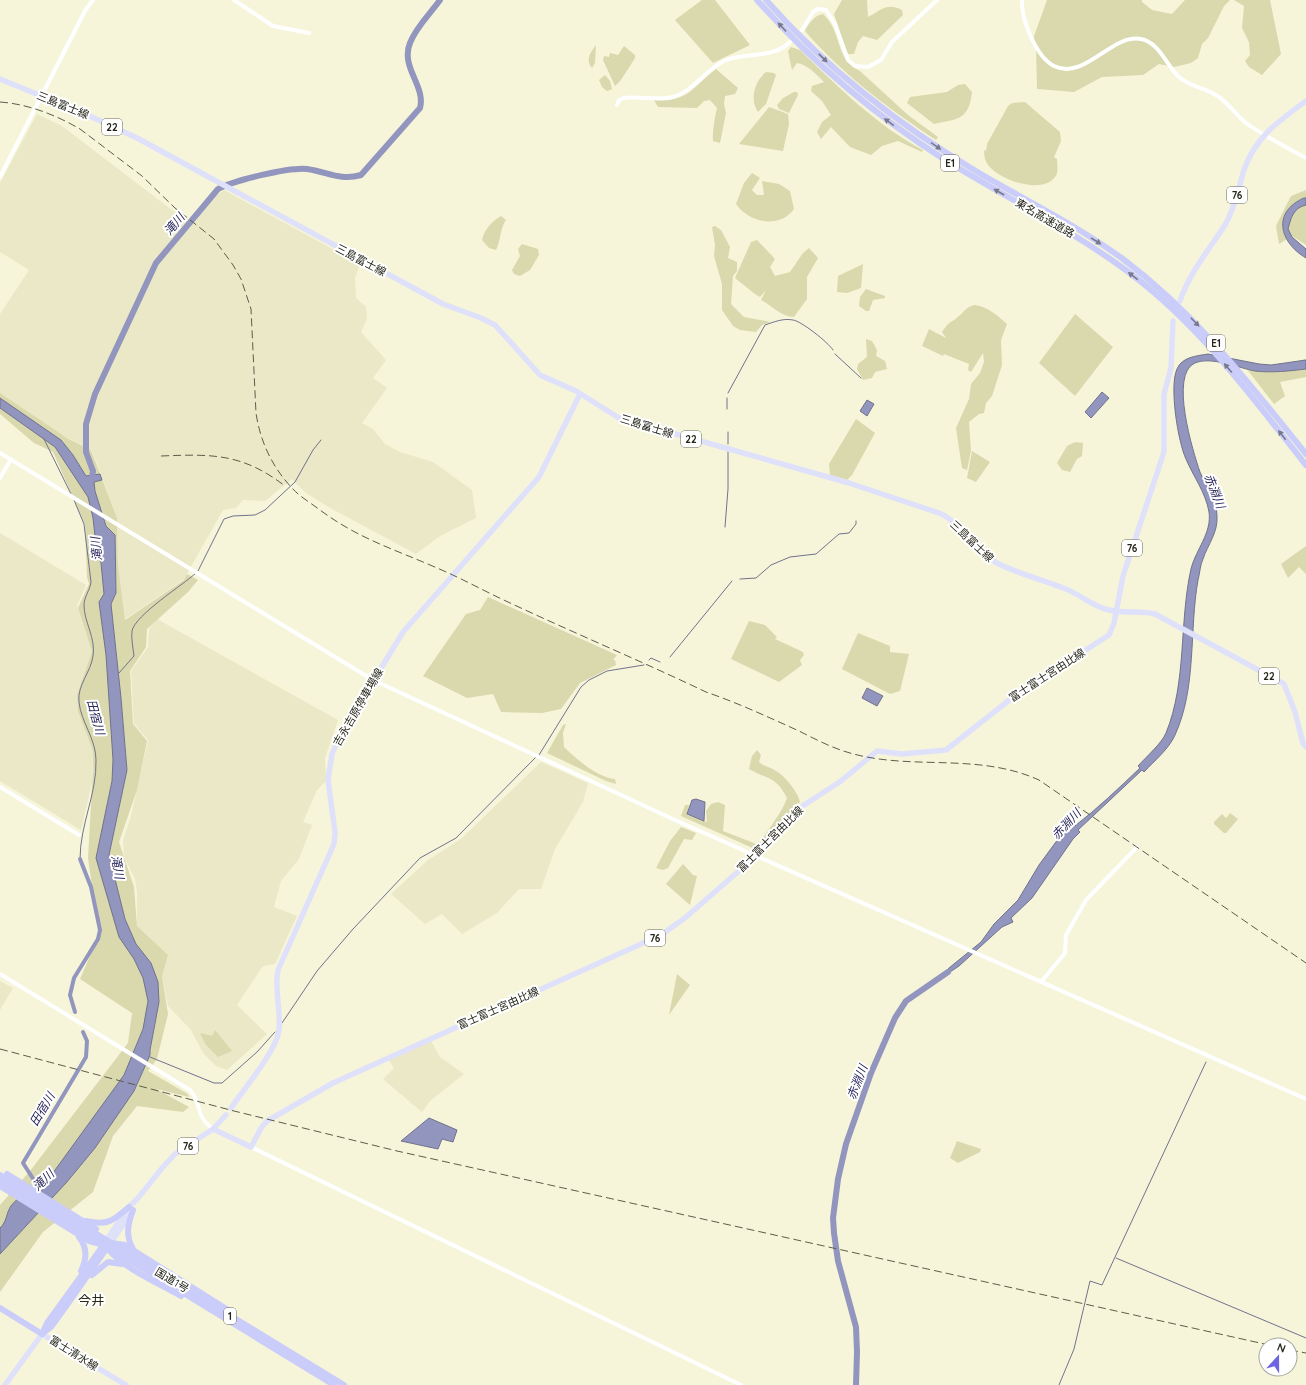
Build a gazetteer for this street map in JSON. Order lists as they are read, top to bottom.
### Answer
{
  "streets": {
    "highway": [
      "E1",
      "東名高速道路",
      "国道1号",
      "1"
    ],
    "main road": [
      "三島富士線",
      "22",
      "76",
      "富士富士宮由比線",
      "吉永吉原停車場線",
      "富士清水線"
    ]
  },
  "crossings": [
    ["三島富士線", "富士富士宮由比線"],
    ["三島富士線", "吉永吉原停車場線"],
    ["76", "1"],
    ["国道1号", "1"]
  ],
  "districts": ["今井"],
  "water": ["滝川", "赤淵川", "田宿川"],
  "north": "top"
}
